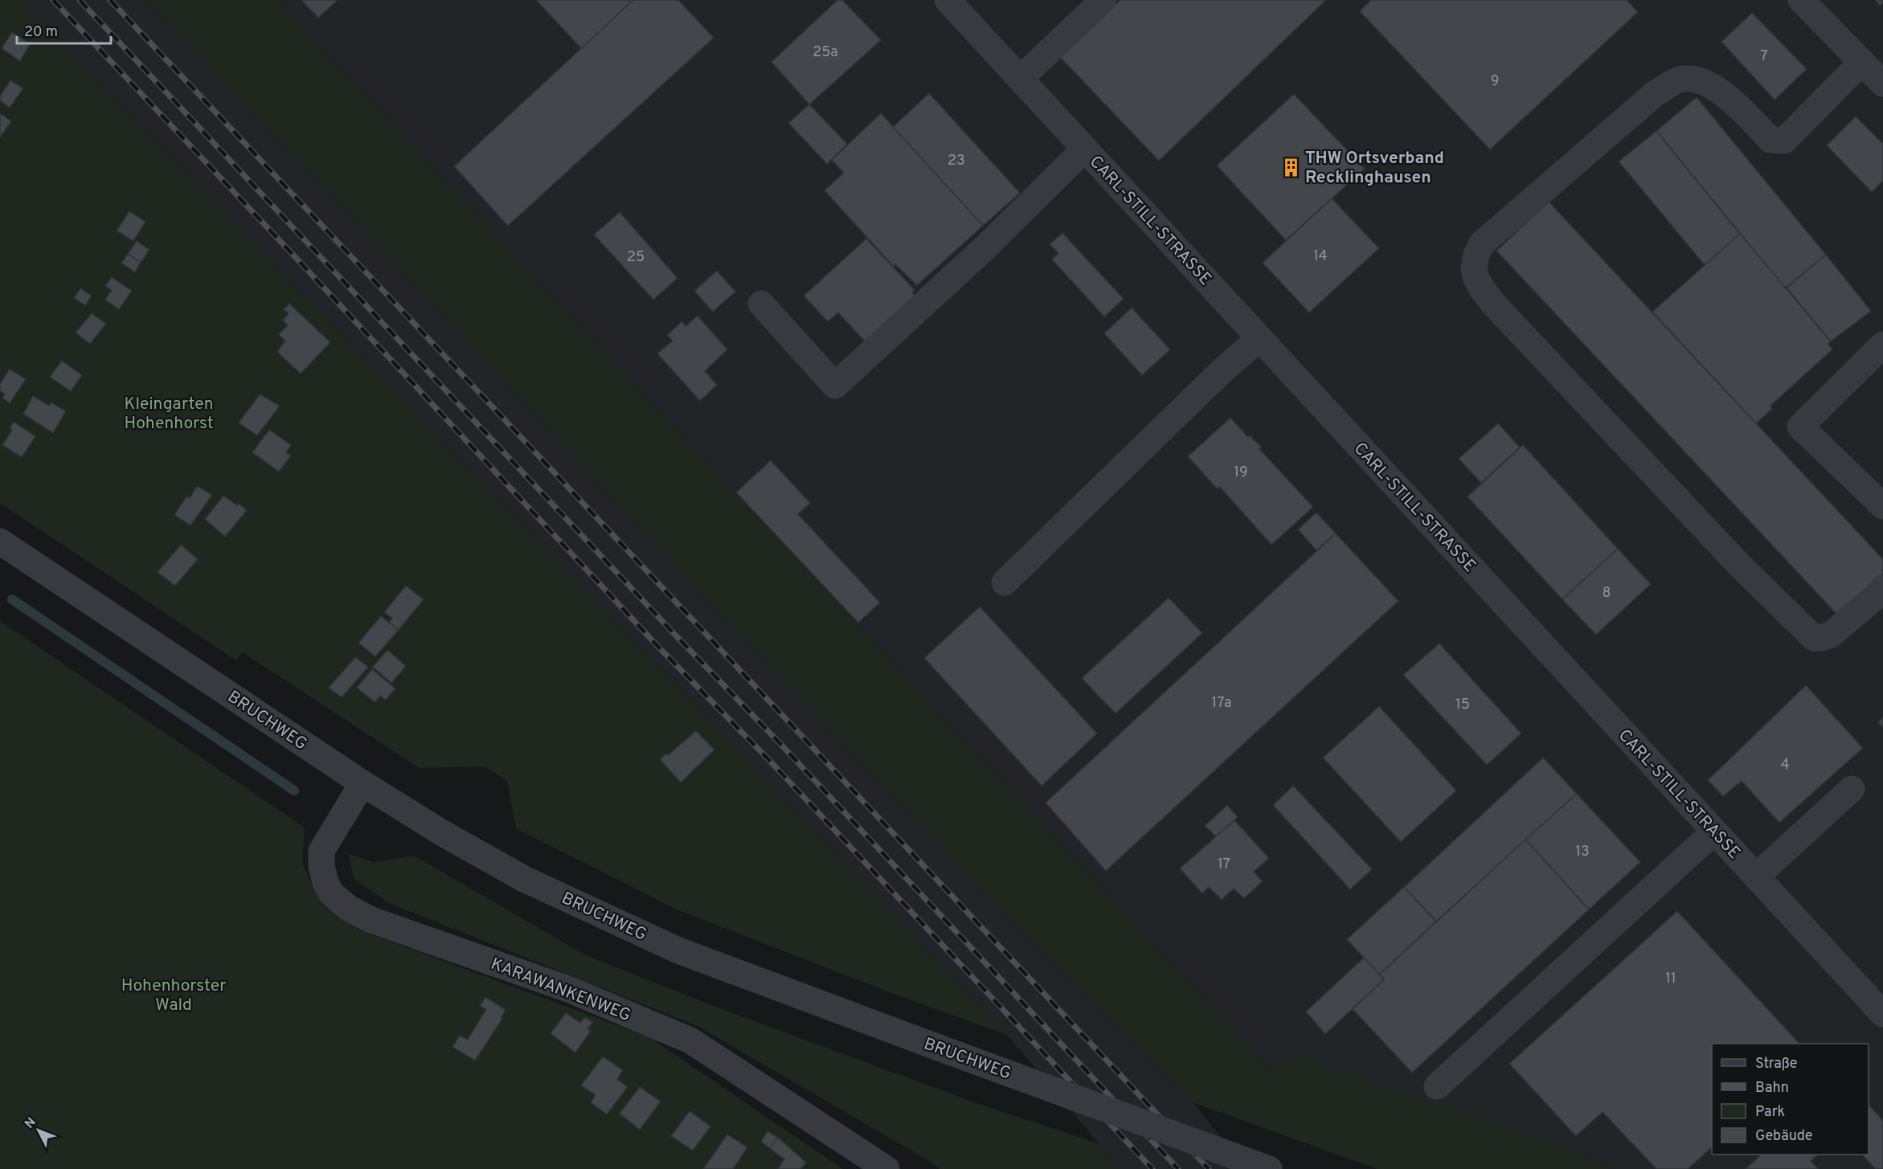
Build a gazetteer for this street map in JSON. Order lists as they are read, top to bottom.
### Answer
{
  "streets": {
    "street": ["CARL-STILL-STRASSE", "BRUCHWEG", "KARAWANKENWEG"]
  },
  "crossings": [
    ["BRUCHWEG", "KARAWANKENWEG"]
  ],
  "parks": ["Kleingarten Hohenhorst", "Hohenhorster Wald"],
  "places": {
    "building": ["THW Ortsverband Recklinghausen"]
  },
  "house_numbers": [
    "25a",
    "7",
    "9",
    "23",
    "14",
    "25",
    "19",
    "8",
    "17a",
    "15",
    "4",
    "13",
    "17",
    "11"
  ],
  "legend": [
    "Straße",
    "Bahn",
    "Park",
    "Gebäude"
  ],
  "scale_bar": "20 m",
  "north": "top left"
}
